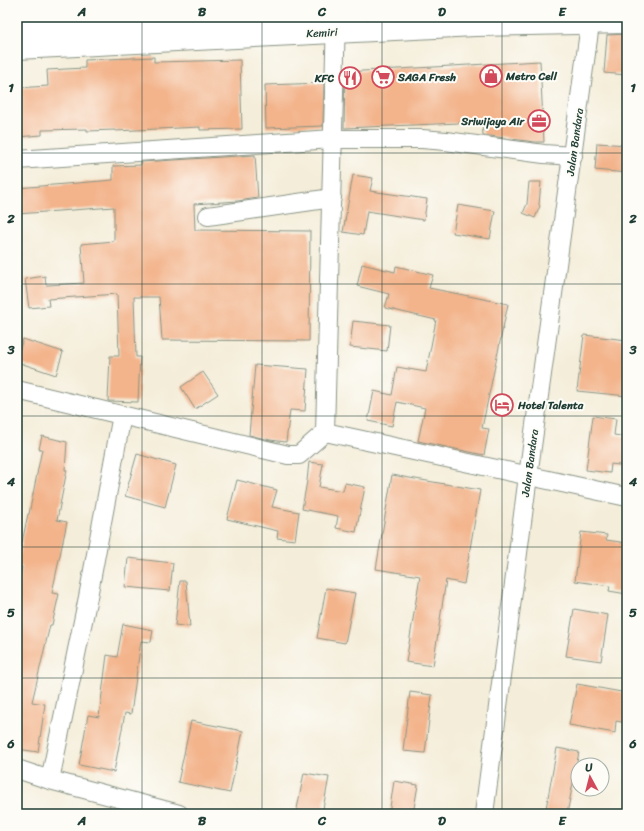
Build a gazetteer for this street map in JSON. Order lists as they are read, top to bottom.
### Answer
{
  "streets": {
    "highway": ["Kemiri"],
    "street": ["Jalan Bandara"]
  },
  "crossings": [
    ["Kemiri", "Jalan Bandara"]
  ],
  "places": {
    "shop": ["Metro Cell"],
    "supermarket": ["SAGA Fresh"],
    "restaurant": ["KFC"],
    "office": ["Sriwijaya Air"],
    "hotel": ["Hotel Talenta"]
  },
  "north": "top",
  "grid": {
    "columns": [
      "A",
      "B",
      "C",
      "D",
      "E"
    ],
    "rows": [
      "1",
      "2",
      "3",
      "4",
      "5",
      "6"
    ]
  }
}
